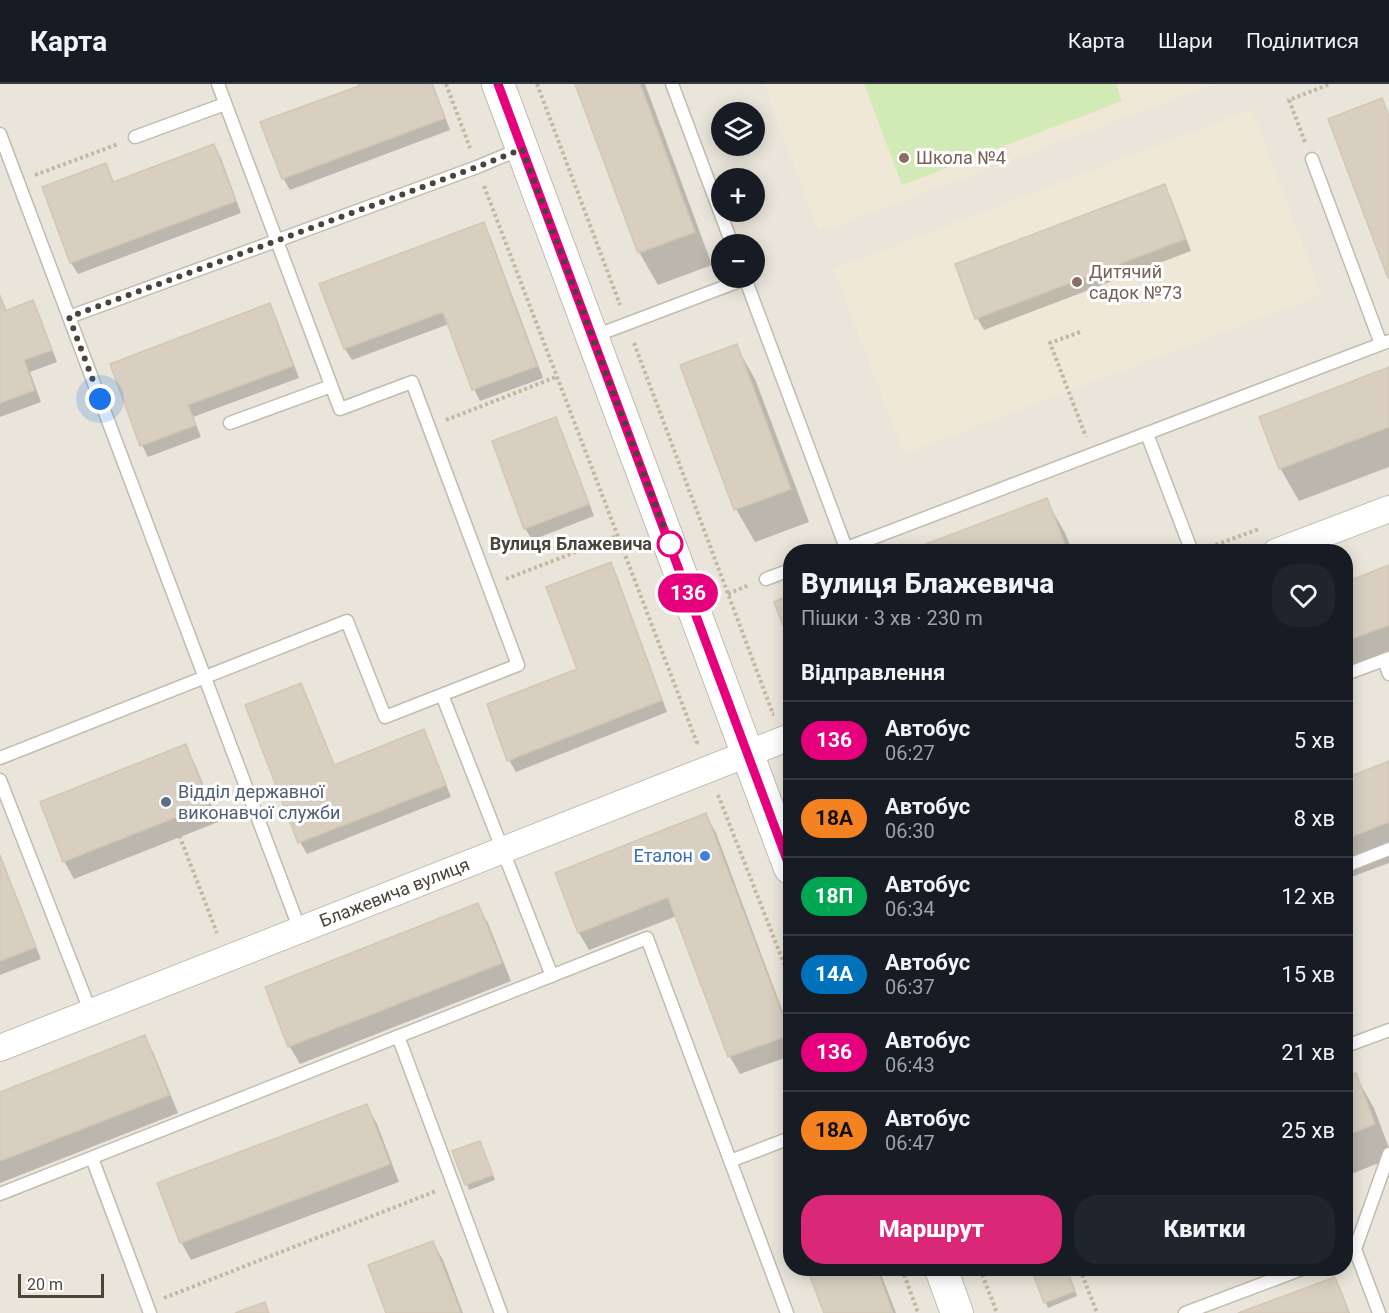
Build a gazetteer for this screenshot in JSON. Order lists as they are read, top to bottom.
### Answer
{
  "streets": {
    "street": ["Блажевича вулиця"]
  },
  "places": [
    "Школа №4",
    "Дитячий садок №73",
    "Вулиця Блажевича",
    "Відділ державної виконавчої служби",
    "Еталон"
  ],
  "lines": ["bus line 136"],
  "scale_bar": "20 m",
  "page": {
    "header": "Карта",
    "nav": ["Карта", "Шари", "Поділитися"],
    "on_map": "136",
    "map_buttons": ["+", "−"],
    "heading": [
      ["Вулиця Блажевича", "Пішки · 3 хв · 230 m"],
      "Відправлення"
    ],
    "list": [
      {
        "mark": "136",
        "name": "Автобус",
        "note": "06:27",
        "value": "5 хв"
      },
      {
        "mark": "18А",
        "name": "Автобус",
        "note": "06:30",
        "value": "8 хв"
      },
      {
        "mark": "18П",
        "name": "Автобус",
        "note": "06:34",
        "value": "12 хв"
      },
      {
        "mark": "14А",
        "name": "Автобус",
        "note": "06:37",
        "value": "15 хв"
      },
      {
        "mark": "136",
        "name": "Автобус",
        "note": "06:43",
        "value": "21 хв"
      },
      {
        "mark": "18А",
        "name": "Автобус",
        "note": "06:47",
        "value": "25 хв"
      }
    ],
    "buttons": ["Маршрут", "Квитки"],
    "scale": "20 m"
  }
}
